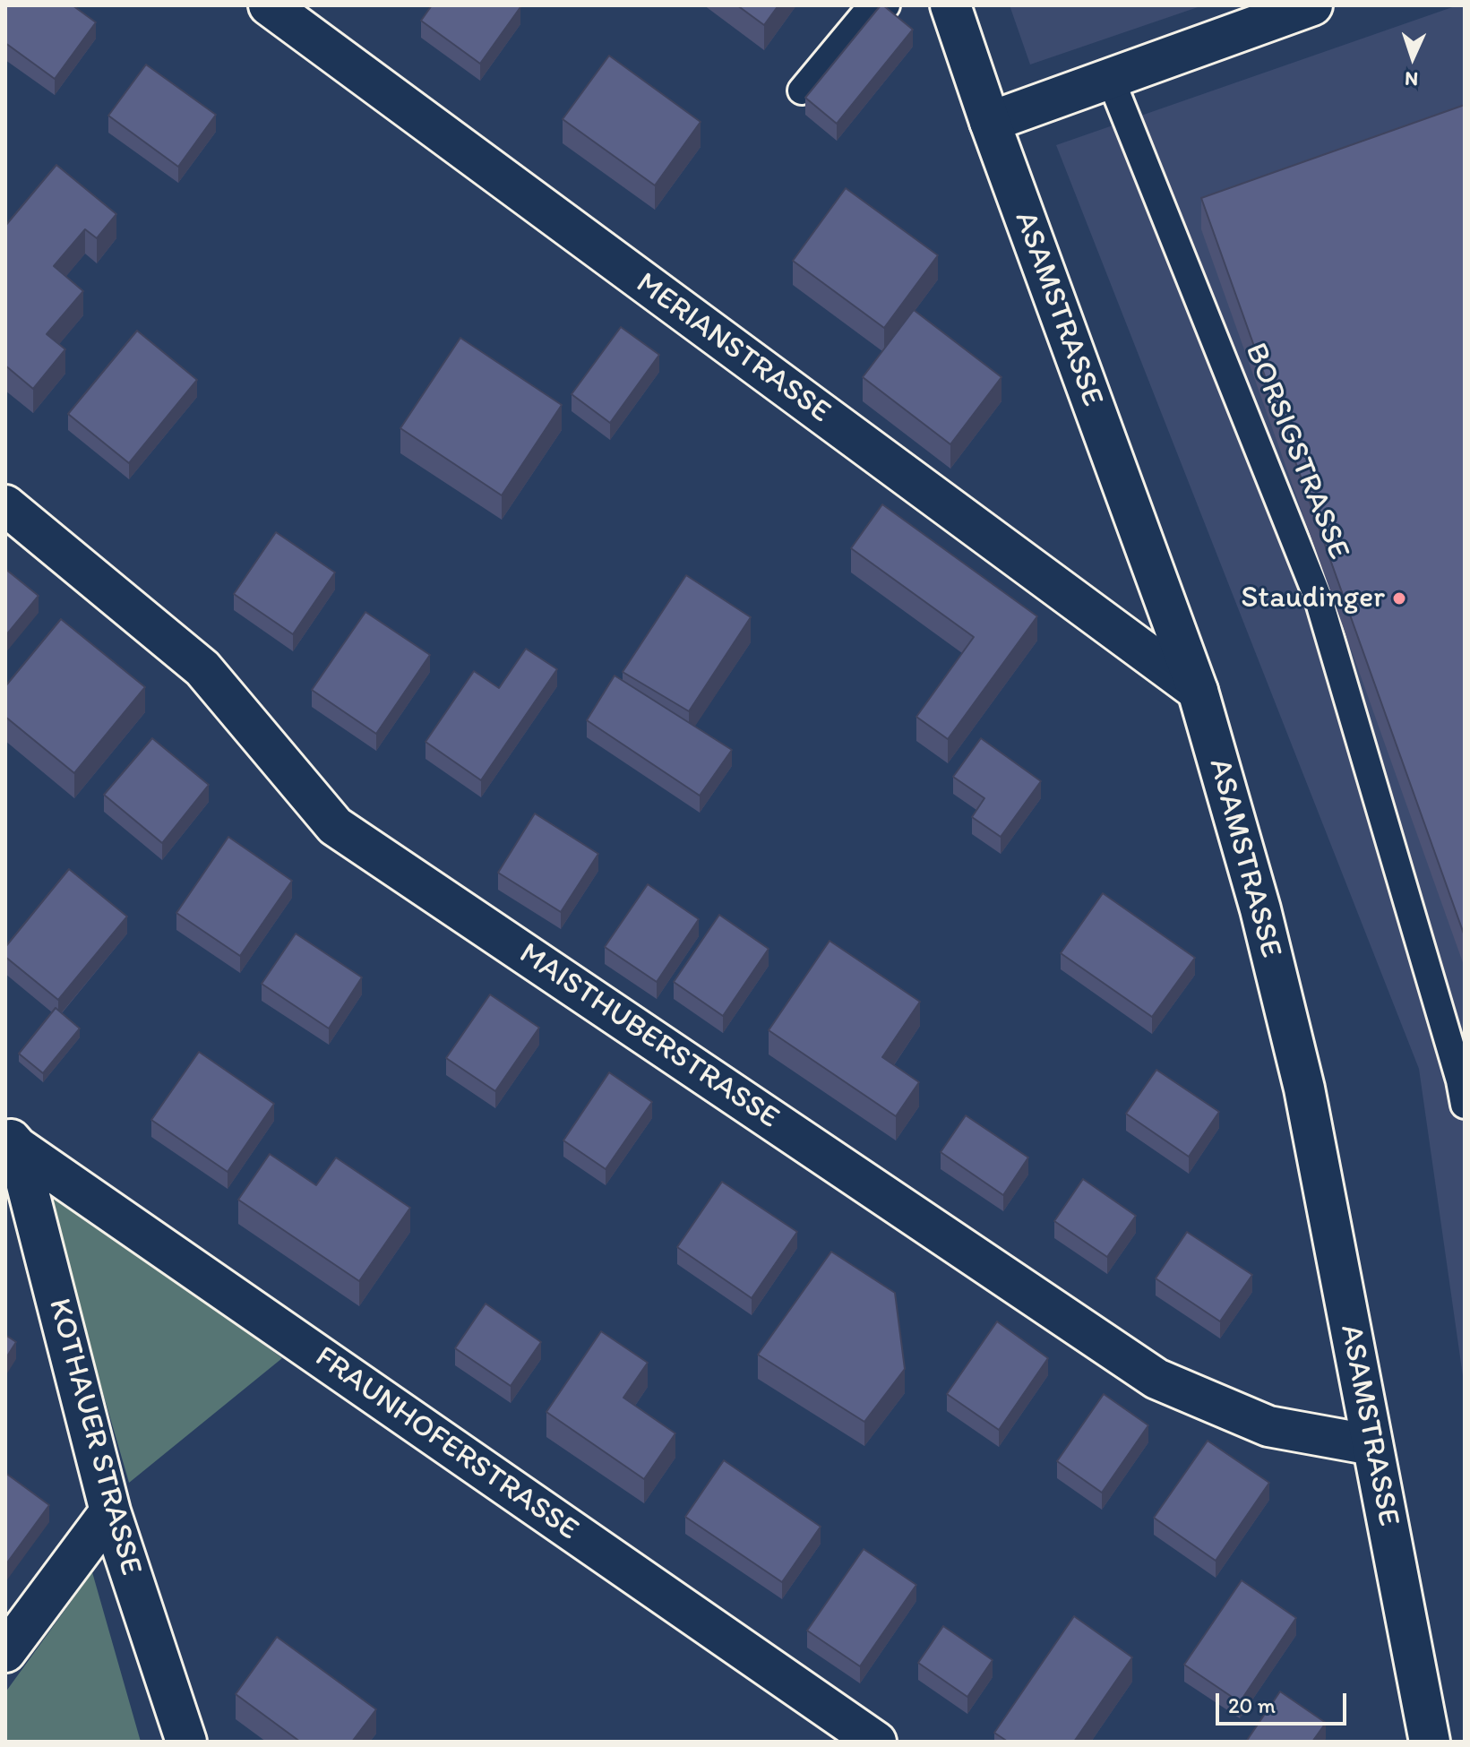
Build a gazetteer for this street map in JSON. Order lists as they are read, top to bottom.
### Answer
{
  "streets": {
    "street": [
      "ASAMSTRASSE",
      "MERIANSTRASSE",
      "MAISTHUBERSTRASSE",
      "KOTHAUER STRASSE",
      "FRAUNHOFERSTRASSE"
    ],
    "lane": ["BORSIGSTRASSE"]
  },
  "crossings": [
    ["ASAMSTRASSE", "MERIANSTRASSE"],
    ["ASAMSTRASSE", "MAISTHUBERSTRASSE"],
    ["KOTHAUER STRASSE", "FRAUNHOFERSTRASSE"]
  ],
  "places": ["Staudinger"],
  "scale_bar": "20 m",
  "north": "bottom"
}
